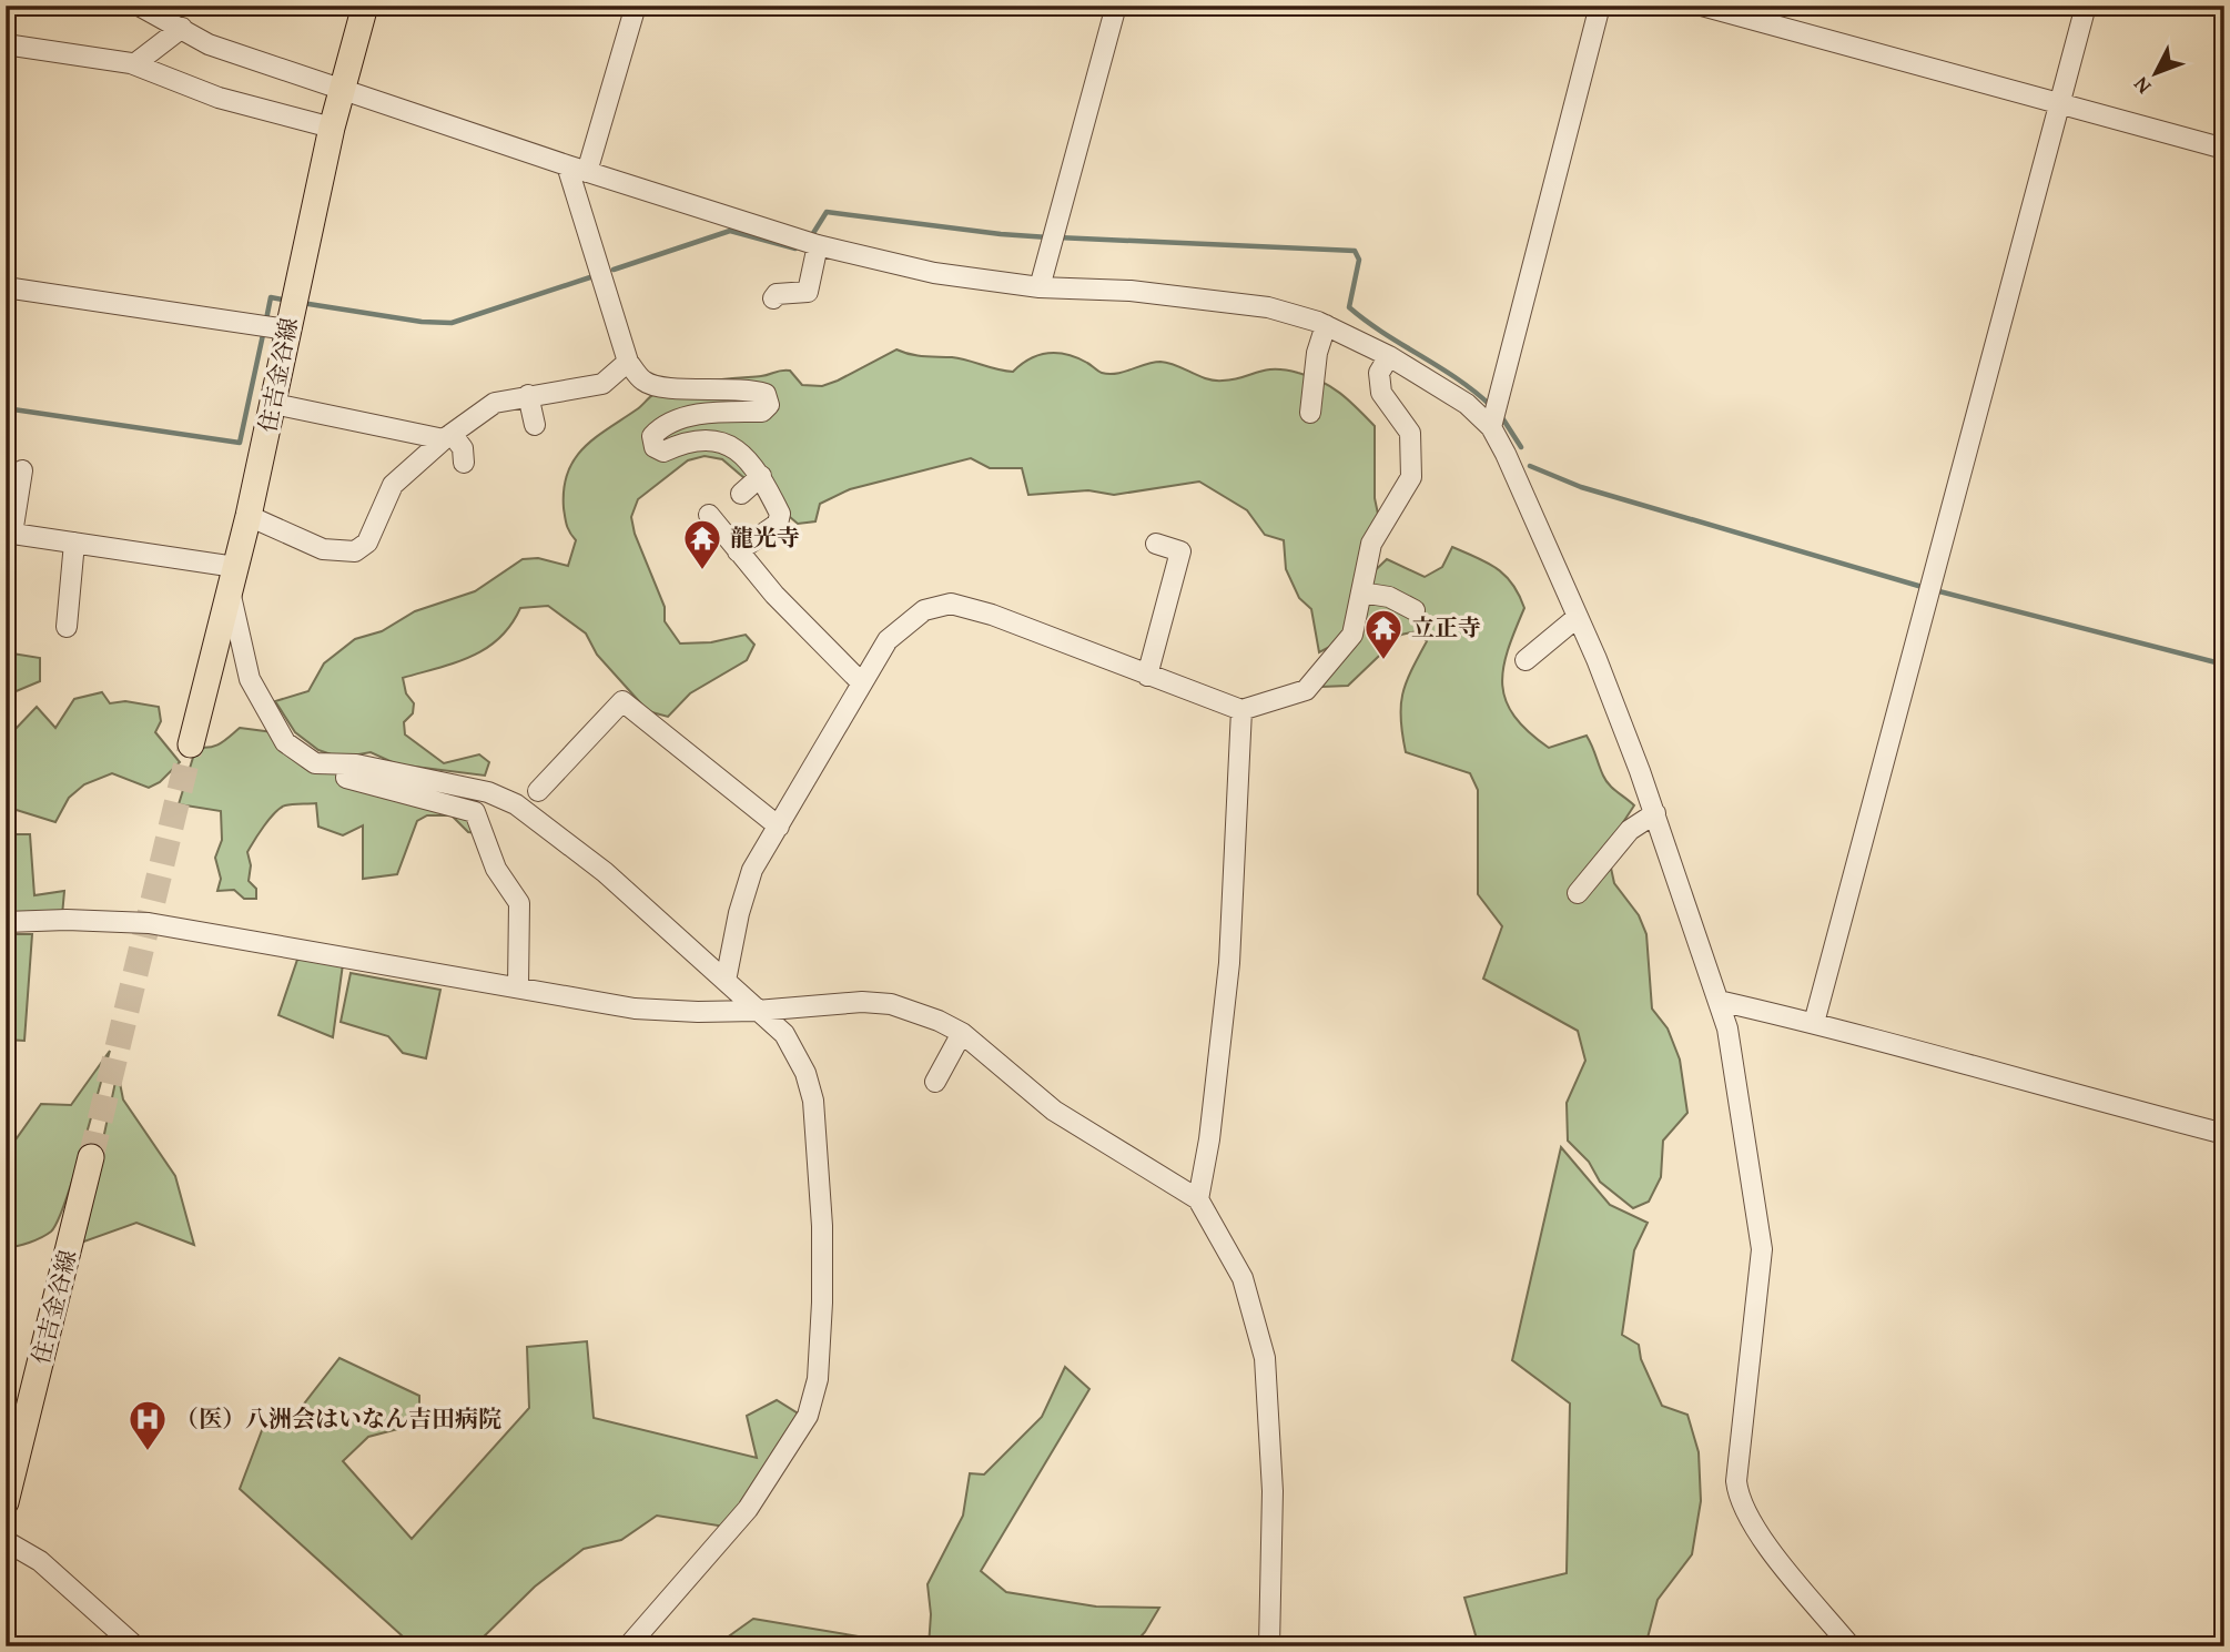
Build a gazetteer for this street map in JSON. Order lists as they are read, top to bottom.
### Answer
{
  "streets": {
    "main road": ["住吉金谷線"]
  },
  "places": {
    "temple": ["龍光寺", "立正寺"],
    "hospital": ["（医）八洲会はいなん吉田病院"]
  },
  "north": "bottom left"
}
